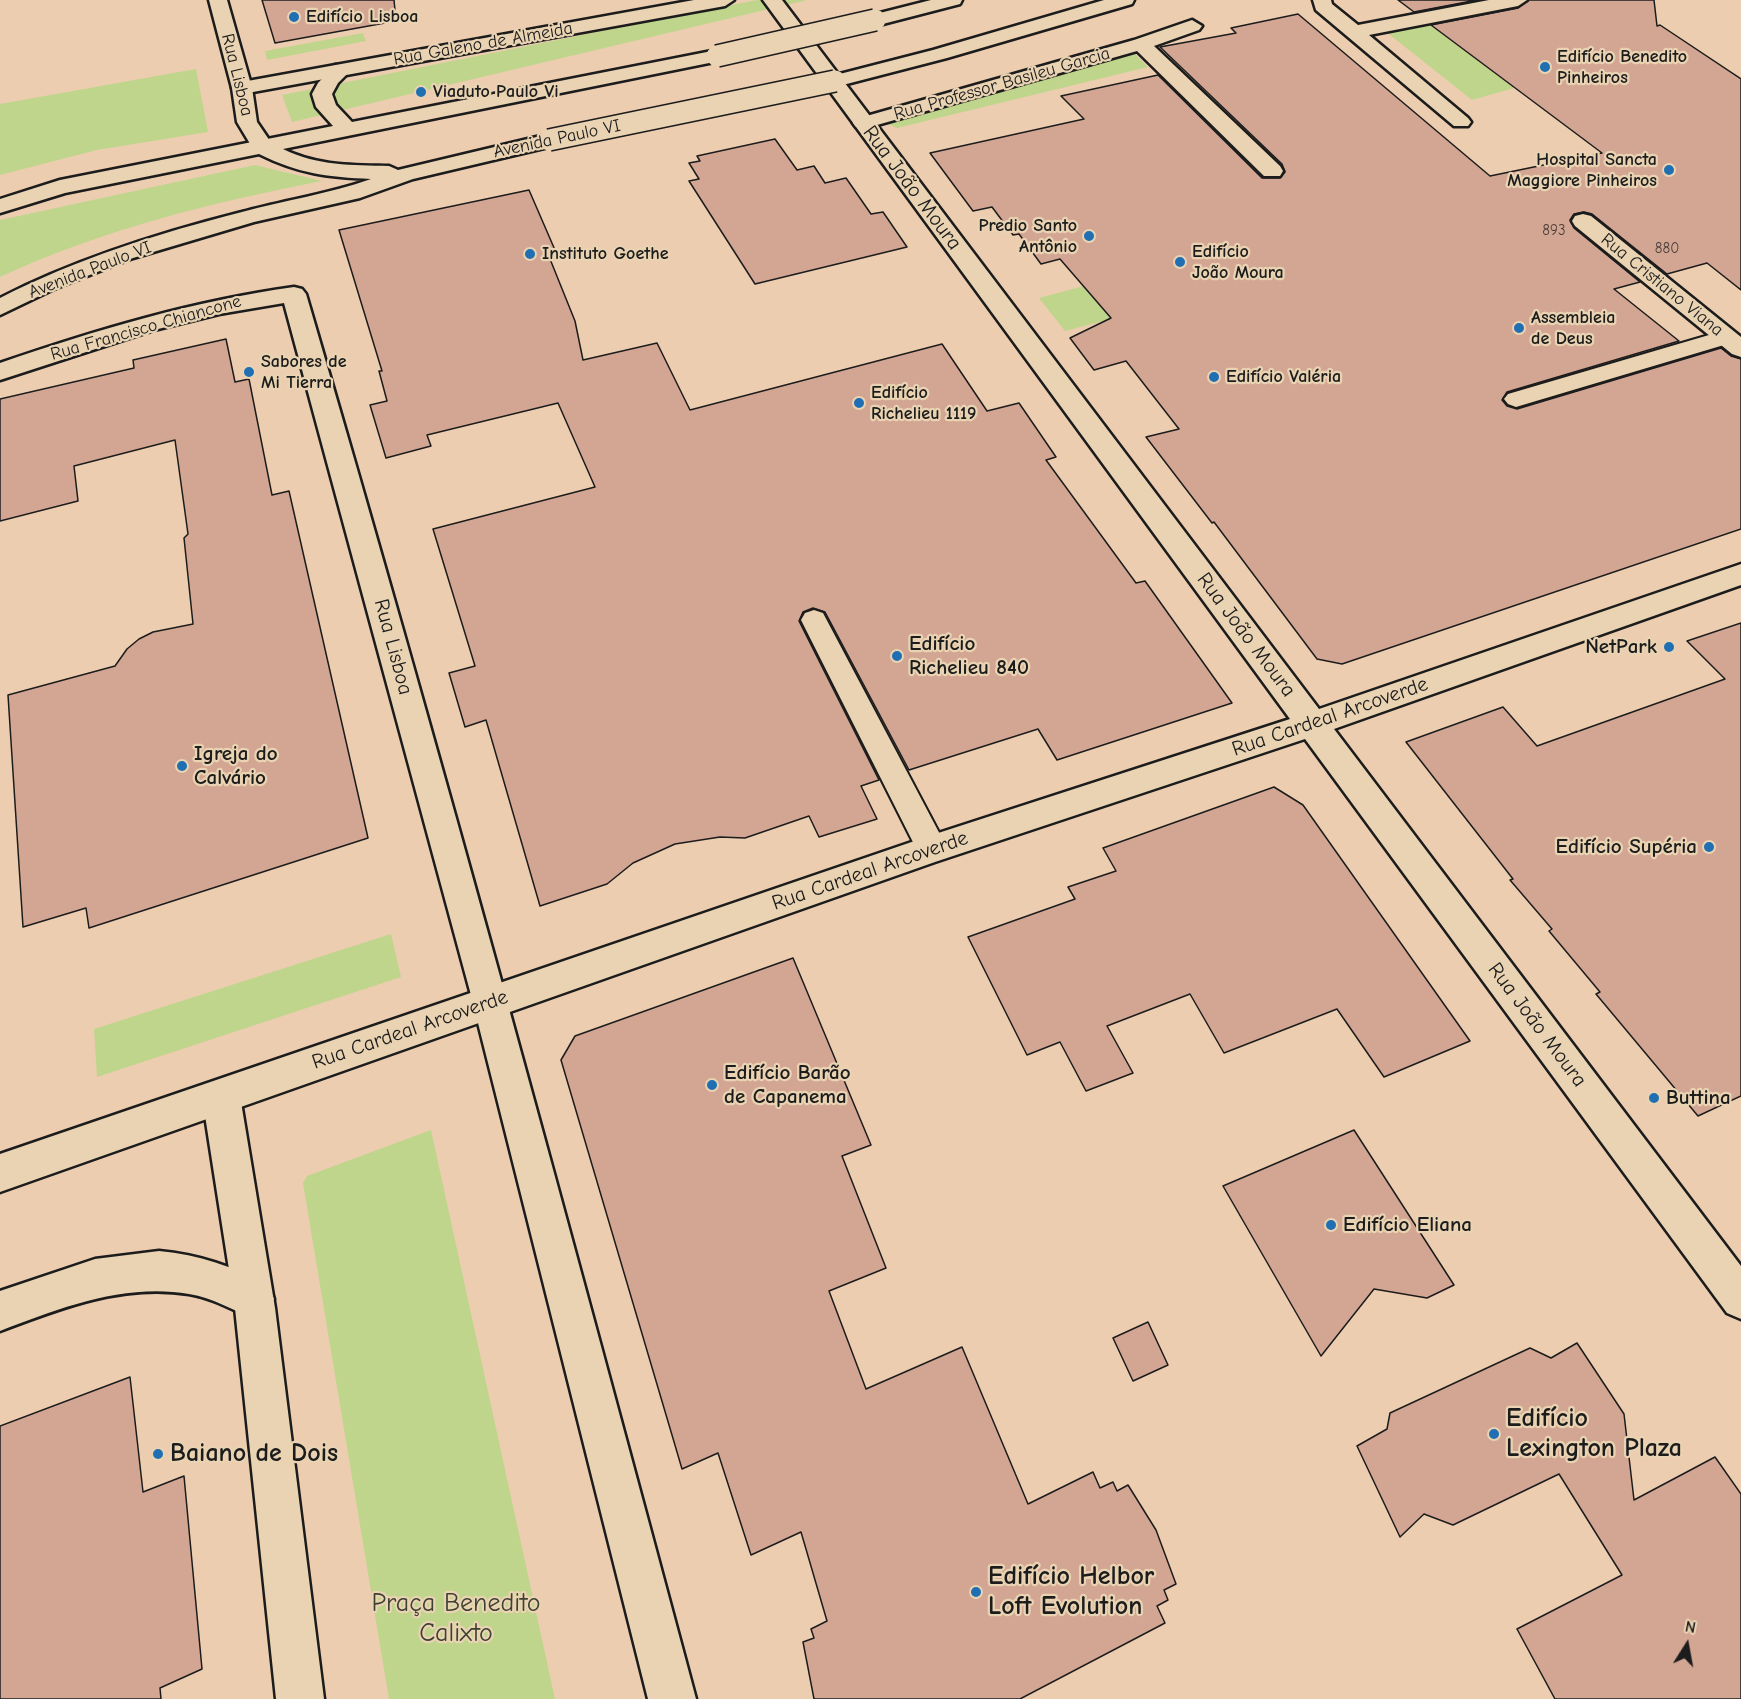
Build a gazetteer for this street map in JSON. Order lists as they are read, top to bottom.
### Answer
{
  "streets": {
    "street": [
      "Rua Galeno de Almeida",
      "Rua Lisboa",
      "Rua Professor Basileu Garcia",
      "Avenida Paulo VI",
      "Rua João Moura",
      "Rua Cristiano Viana",
      "Rua Francisco Chiancone",
      "Rua Cardeal Arcoverde"
    ]
  },
  "crossings": [
    ["Rua Galeno de Almeida", "Rua Lisboa"],
    ["Rua Lisboa", "Rua Francisco Chiancone"],
    ["Rua Lisboa", "Rua Cardeal Arcoverde"],
    ["Rua Professor Basileu Garcia", "Rua João Moura"],
    ["Rua João Moura", "Rua Cardeal Arcoverde"]
  ],
  "parks": ["Praça Benedito Calixto"],
  "places": [
    "Edifício Lisboa",
    "Edifício Benedito Pinheiros",
    "Viaduto Paulo Vi",
    "Hospital Sancta Maggiore Pinheiros",
    "Predio Santo Antônio",
    "Instituto Goethe",
    "Edifício João Moura",
    "Assembleia de Deus",
    "Sabores de Mi Tierra",
    "Edifício Valéria",
    "Edifício Richelieu 1119",
    "NetPark",
    "Edifício Richelieu 840",
    "Igreja do Calvário",
    "Edifício Supéria",
    "Edifício Barão de Capanema",
    "Buttina",
    "Edifício Eliana",
    "Edifício Lexington Plaza",
    "Baiano de Dois",
    "Edifício Helbor Loft Evolution"
  ],
  "house_numbers": ["893", "880"],
  "north": "top"
}
